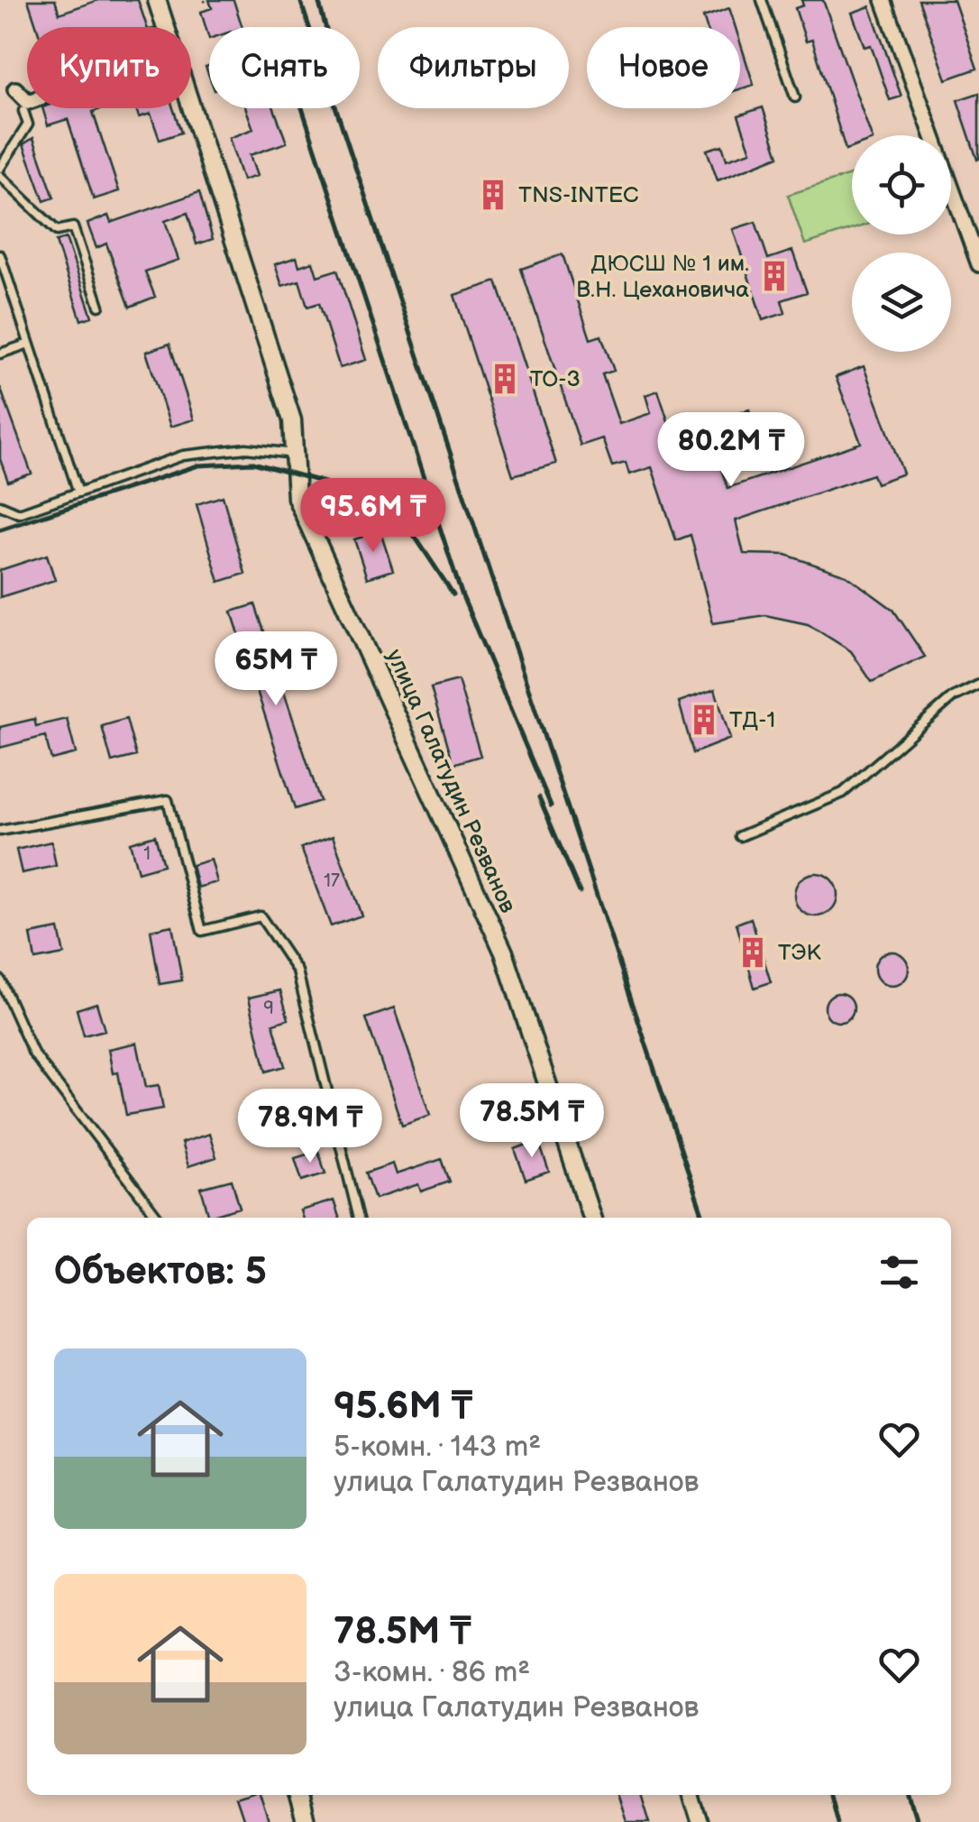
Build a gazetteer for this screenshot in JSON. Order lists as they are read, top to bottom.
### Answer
{
  "streets": {
    "street": ["улица Галатудин Резванов"]
  },
  "places": {
    "building": [
      "TNS-INTEC",
      "ДЮСШ № 1 им. В.Н. Цехановича",
      "ТО-3",
      "ТД-1",
      "ТЭК"
    ]
  },
  "house_numbers": ["1", "17", "9"],
  "page": {
    "chip": [
      "Купить",
      "Снять",
      "Фильтры",
      "Новое"
    ],
    "price": [
      "80.2M ₸",
      "95.6M ₸",
      "65M ₸",
      "78.5M ₸",
      "78.9M ₸"
    ],
    "heading": "Объектов: 5",
    "list": [
      {
        "name": "95.6M ₸",
        "note": "5-комн. · 143 m² · улица Галатудин Резванов"
      },
      {
        "name": "78.5M ₸",
        "note": "3-комн. · 86 m² · улица Галатудин Резванов"
      }
    ]
  }
}
